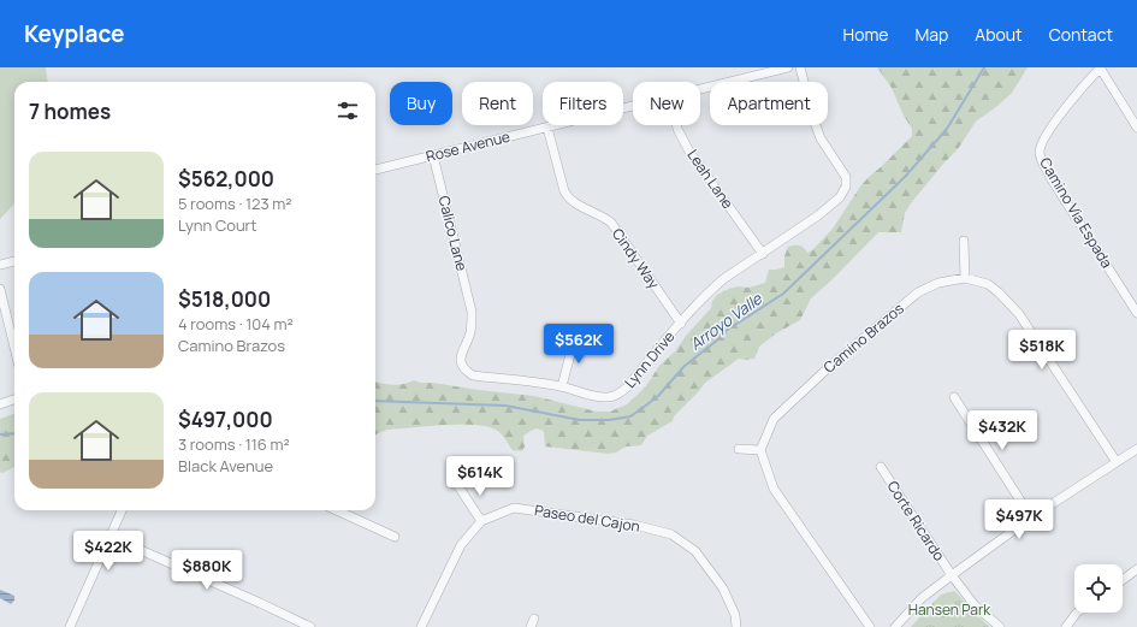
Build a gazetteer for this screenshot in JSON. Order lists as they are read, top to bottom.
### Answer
{
  "streets": {
    "street": [
      "Rose Avenue",
      "Leah Lane",
      "Camino Via Espada",
      "Calico Lane",
      "Cindy Way",
      "Camino Brazos",
      "Lynn Drive",
      "Paseo del Cajon",
      "Corte Ricardo"
    ]
  },
  "crossings": [
    ["Rose Avenue", "Calico Lane"],
    ["Rose Avenue", "Cindy Way"],
    ["Leah Lane", "Lynn Drive"],
    ["Calico Lane", "Lynn Drive"],
    ["Cindy Way", "Lynn Drive"]
  ],
  "water": ["Arroyo Valle"],
  "parks": ["Hansen Park"],
  "page": {
    "header": "Keyplace",
    "nav": [
      "Home",
      "Map",
      "About",
      "Contact"
    ],
    "chip": [
      "Buy",
      "Rent",
      "Filters",
      "New",
      "Apartment"
    ],
    "heading": "7 homes",
    "list": [
      {
        "name": "$562,000",
        "note": "5 rooms · 123 m² · Lynn Court"
      },
      {
        "name": "$518,000",
        "note": "4 rooms · 104 m² · Camino Brazos"
      },
      {
        "name": "$497,000",
        "note": "3 rooms · 116 m² · Black Avenue"
      }
    ],
    "price": [
      "$562K",
      "$518K",
      "$432K",
      "$614K",
      "$497K",
      "$422K",
      "$880K"
    ]
  }
}
